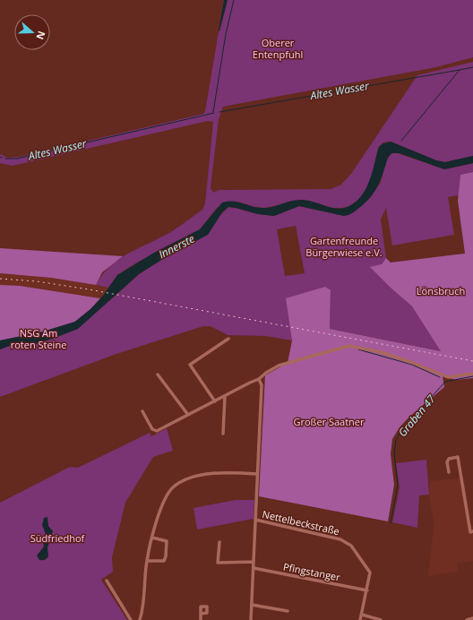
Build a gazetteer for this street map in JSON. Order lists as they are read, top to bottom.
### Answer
{
  "streets": {
    "street": ["Nettelbeckstraße", "Pfingstanger"]
  },
  "crossings": [
    ["Nettelbeckstraße", "Pfingstanger"]
  ],
  "water": ["Altes Wasser", "Innerste", "Graben 47"],
  "parks": [
    "Oberer Entenpfuhl",
    "Gartenfreunde Bürgerwiese e.V.",
    "Lönsbruch",
    "NSG Am roten Steine",
    "Großer Saatner",
    "Südfriedhof"
  ],
  "north": "right"
}
